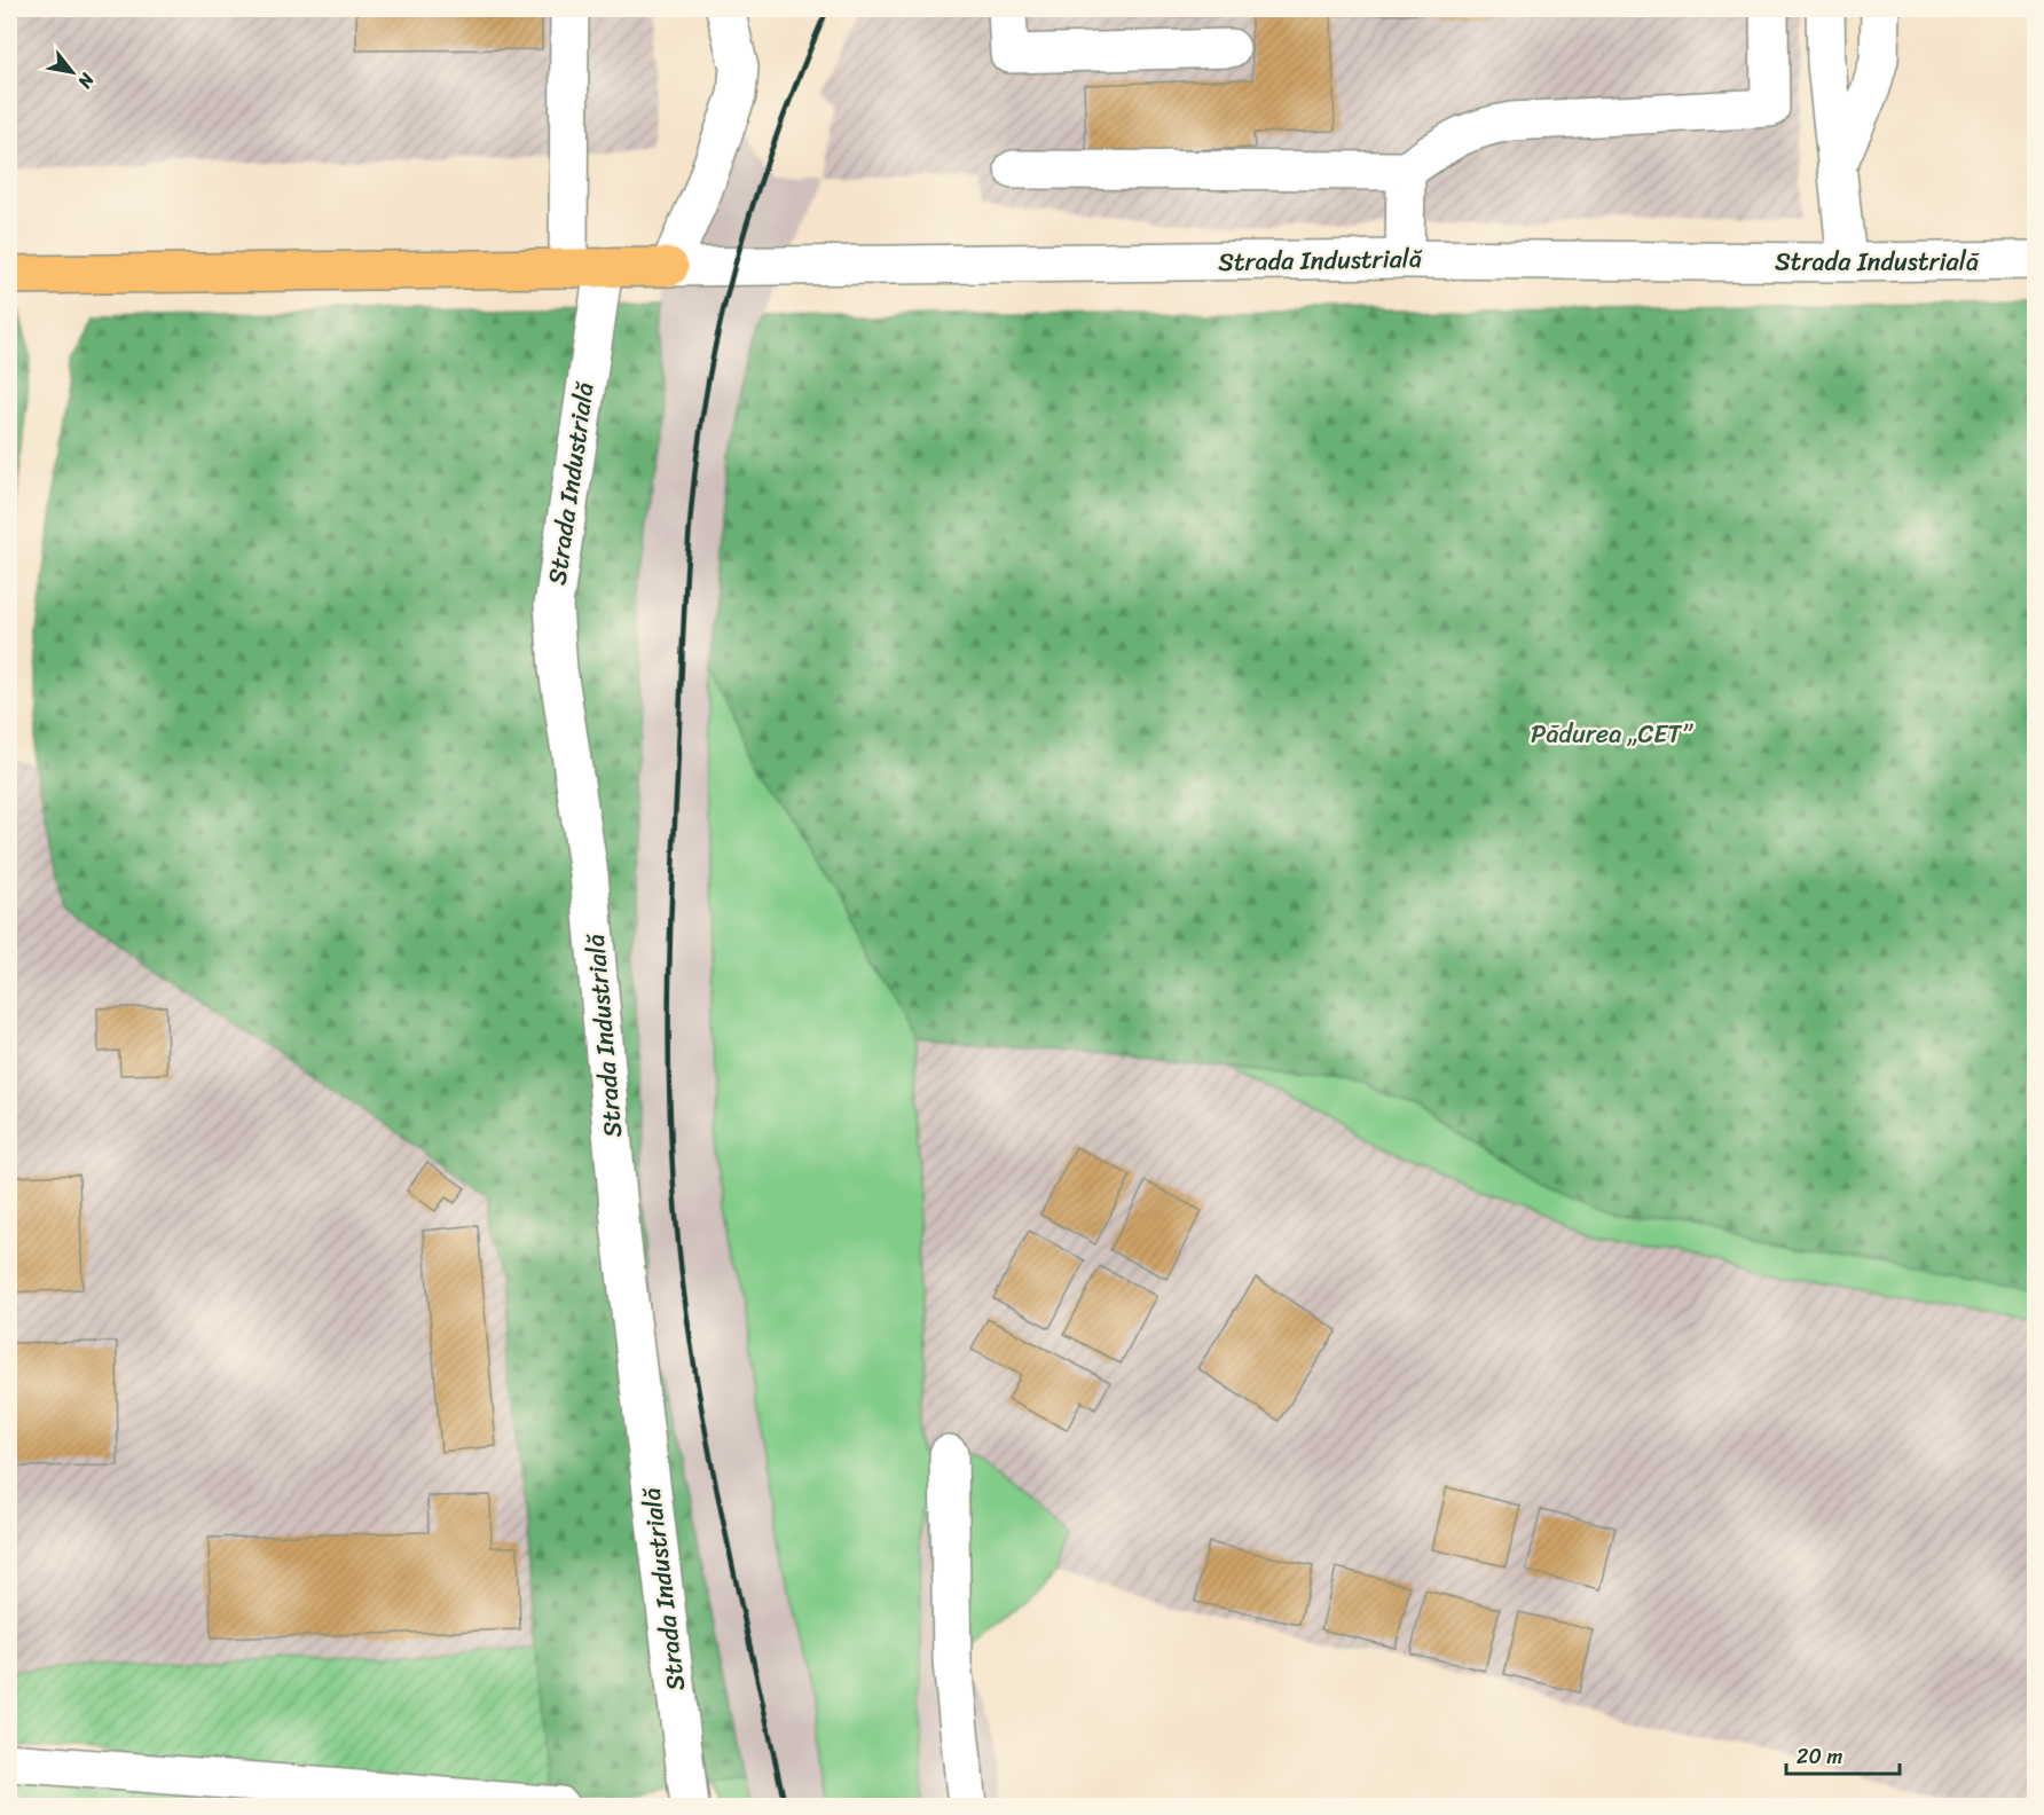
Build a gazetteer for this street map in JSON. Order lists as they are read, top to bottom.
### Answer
{
  "streets": {
    "main road": ["Strada Industrială"]
  },
  "parks": ["Pădurea „CET”"],
  "scale_bar": "20 m",
  "north": "bottom right"
}
